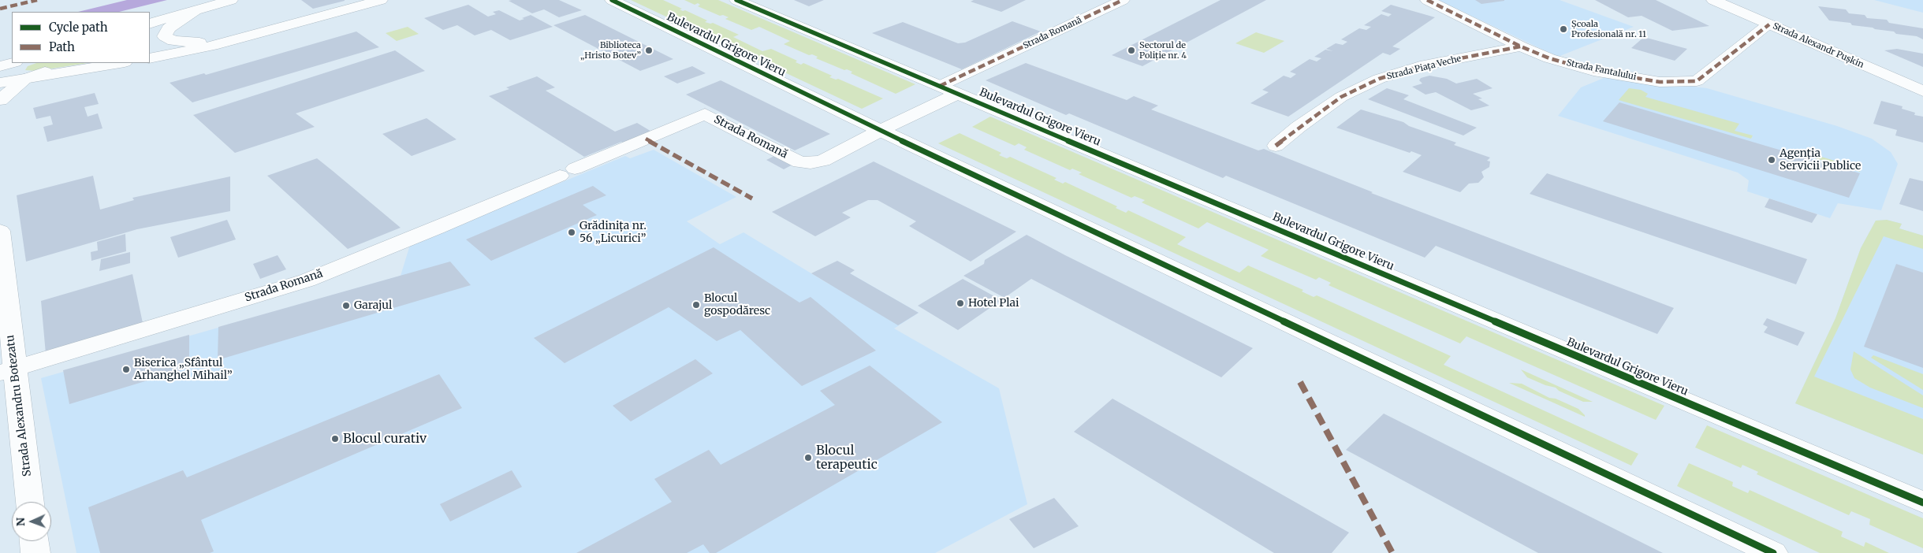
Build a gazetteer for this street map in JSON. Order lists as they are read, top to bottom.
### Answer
{
  "streets": {
    "main road": [
      "Strada Romană",
      "Bulevardul Grigore Vieru",
      "Strada Alexandr Pușkin",
      "Strada Piața Veche",
      "Strada Fantalului",
      "Strada Alexandru Botezatu"
    ]
  },
  "crossings": [
    ["Strada Romană", "Bulevardul Grigore Vieru"],
    ["Strada Romană", "Strada Alexandru Botezatu"],
    ["Strada Alexandr Pușkin", "Strada Fantalului"],
    ["Strada Piața Veche", "Strada Fantalului"]
  ],
  "places": [
    "Școala Profesională nr. 11",
    "Biblioteca „Hristo Botev”",
    "Sectorul de Poliție nr. 4",
    "Agenția Servicii Publice",
    "Grădinița nr. 56 „Licurici”",
    "Hotel Plai",
    "Blocul gospodăresc",
    "Garajul",
    "Biserica „Sfântul Arhanghel Mihail”",
    "Blocul curativ",
    "Blocul terapeutic"
  ],
  "legend": ["Cycle path", "Path"],
  "north": "left"
}
